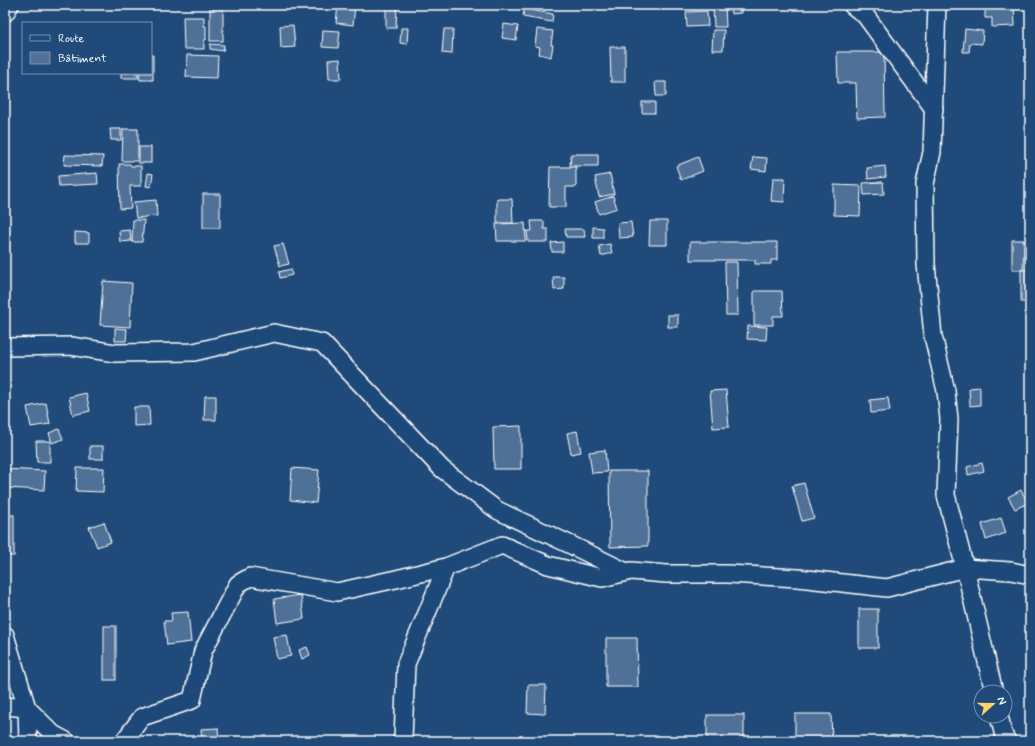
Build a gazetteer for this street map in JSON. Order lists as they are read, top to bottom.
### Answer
{
  "legend": ["Route", "Bâtiment"],
  "north": "right"
}
